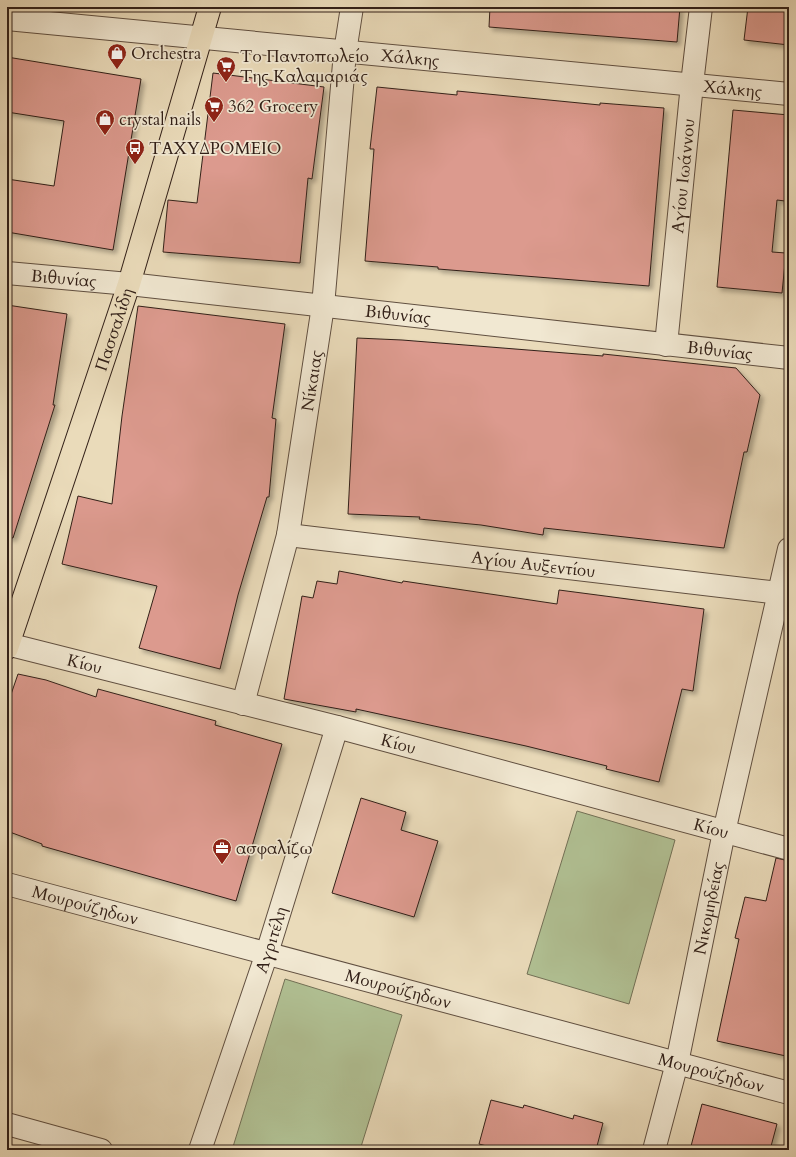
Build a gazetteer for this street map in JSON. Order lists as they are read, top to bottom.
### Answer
{
  "streets": {
    "main road": ["Πασσαλίδη"],
    "street": [
      "Χάλκης",
      "Αγίου Ιωάννου",
      "Βιθυνίας",
      "Νίκαιας",
      "Αγίου Αυξεντίου",
      "Κίου",
      "Μουρούζηδων",
      "Νικομηδείας",
      "Αγριτέλη"
    ]
  },
  "crossings": [
    ["Χάλκης", "Αγίου Ιωάννου"],
    ["Χάλκης", "Πασσαλίδη"],
    ["Χάλκης", "Νίκαιας"],
    ["Αγίου Ιωάννου", "Βιθυνίας"],
    ["Βιθυνίας", "Πασσαλίδη"],
    ["Βιθυνίας", "Νίκαιας"],
    ["Πασσαλίδη", "Κίου"],
    ["Νίκαιας", "Αγίου Αυξεντίου"],
    ["Νίκαιας", "Κίου"],
    ["Αγίου Αυξεντίου", "Νικομηδείας"],
    ["Κίου", "Νικομηδείας"],
    ["Κίου", "Αγριτέλη"],
    ["Μουρούζηδων", "Νικομηδείας"],
    ["Μουρούζηδων", "Αγριτέλη"]
  ],
  "places": {
    "shop": ["Orchestra", "crystal nails"],
    "supermarket": ["Το Παντοπωλείο Της Καλαμαριάς", "362 Grocery"],
    "bus stop": ["ΤΑΧΥΔΡΟΜΕΙΟ"],
    "office": ["ασφαλίζω"]
  }
}
